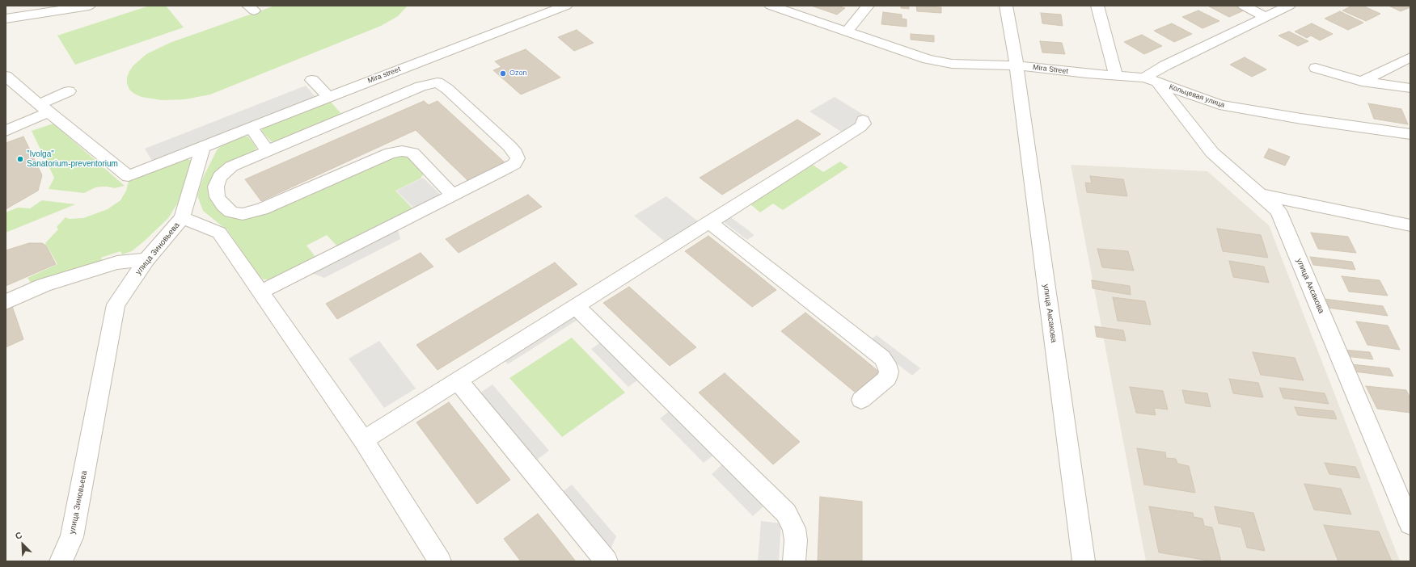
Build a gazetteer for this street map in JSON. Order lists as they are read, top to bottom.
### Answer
{
  "streets": {
    "street": [
      "Mira Street",
      "Mira street",
      "Кольцевая улица",
      "улица Зиновьева",
      "улица Аксакова"
    ]
  },
  "crossings": [
    ["Mira Street", "Кольцевая улица"],
    ["Mira Street", "улица Аксакова"],
    ["Mira street", "улица Зиновьева"],
    ["Кольцевая улица", "улица Аксакова"]
  ],
  "places": ["Ozon", "\"Ivolga\" Sanatorium-preventorium"],
  "north": "top left"
}
